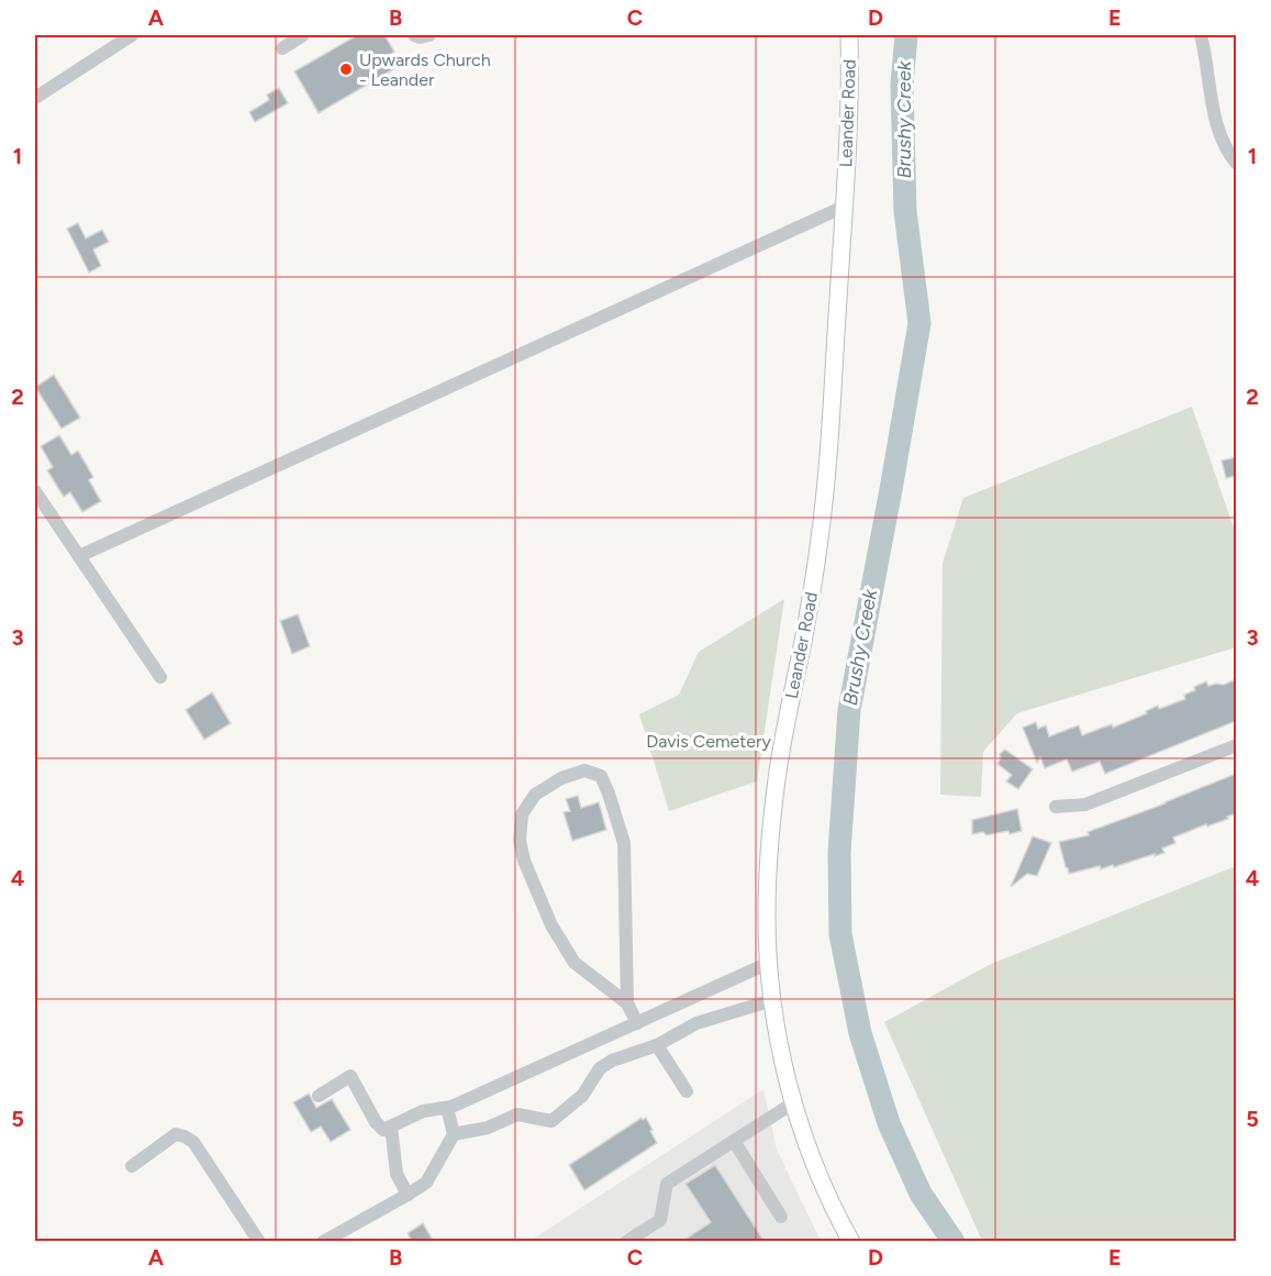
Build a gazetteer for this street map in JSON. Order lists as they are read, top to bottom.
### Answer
{
  "streets": {
    "main road": ["Leander Road"]
  },
  "water": ["Brushy Creek"],
  "parks": ["Davis Cemetery"],
  "places": ["Upwards Church - Leander"],
  "grid": {
    "columns": [
      "A",
      "B",
      "C",
      "D",
      "E"
    ],
    "rows": [
      "1",
      "2",
      "3",
      "4",
      "5"
    ]
  }
}
